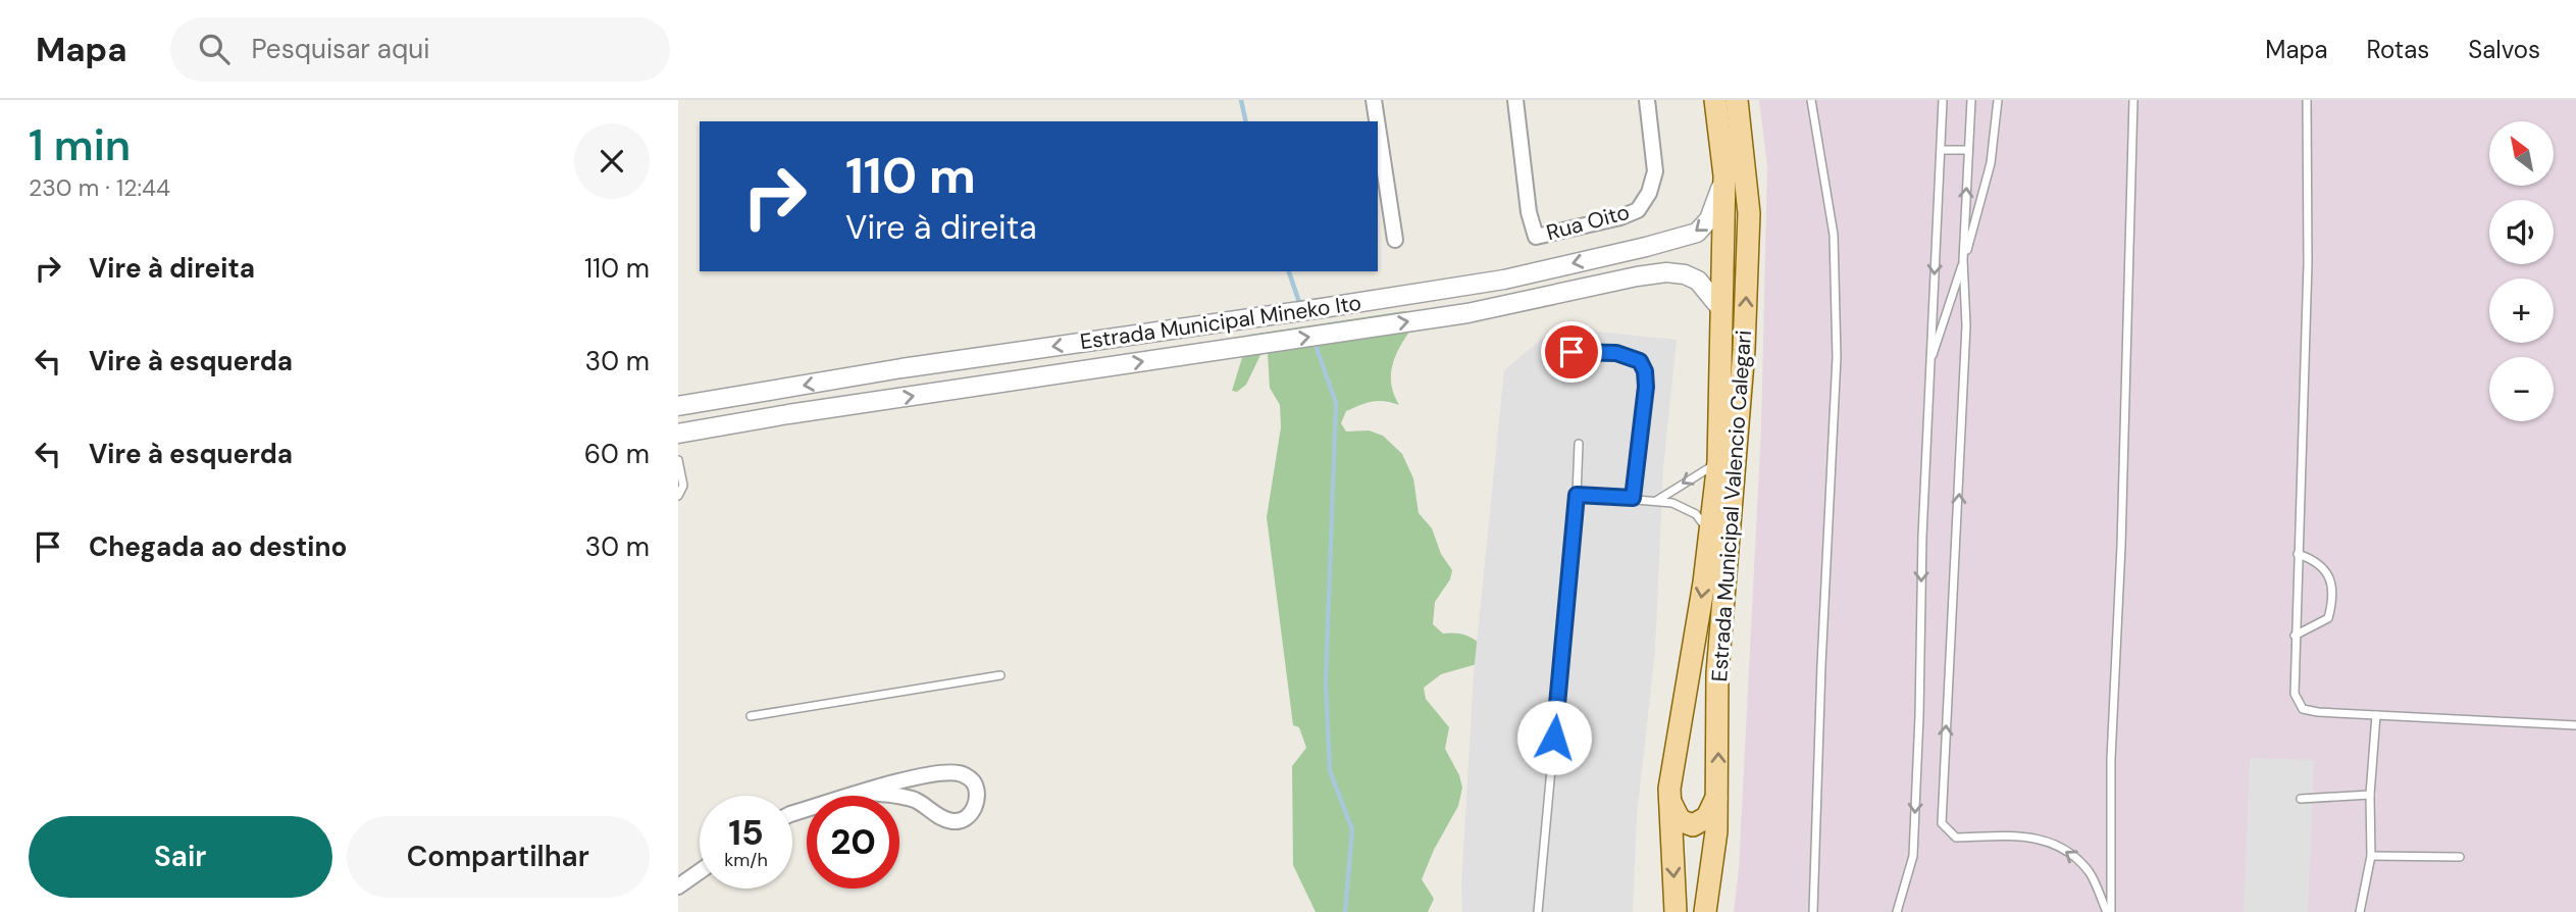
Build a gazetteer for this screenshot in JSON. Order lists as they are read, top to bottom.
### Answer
{
  "streets": {
    "main road": ["Estrada Municipal Valencio Calegari"],
    "street": ["Rua Oito", "Estrada Municipal Mineko Ito"]
  },
  "crossings": [
    ["Estrada Municipal Mineko Ito", "Estrada Municipal Valencio Calegari"]
  ],
  "north": "top left",
  "page": {
    "header": "Mapa",
    "search": "Pesquisar aqui",
    "nav": ["Mapa", "Rotas", "Salvos"],
    "heading": ["1 min", "230 m · 12:44"],
    "map_buttons": ["+", "−"],
    "turn": ["110 m", "Vire à direita"],
    "list": [
      {
        "name": "Vire à direita",
        "value": "110 m"
      },
      {
        "name": "Vire à esquerda",
        "value": "30 m"
      },
      {
        "name": "Vire à esquerda",
        "value": "60 m"
      },
      {
        "name": "Chegada ao destino",
        "value": "30 m"
      }
    ],
    "speed": "15 km/h",
    "limit": "20",
    "buttons": ["Sair", "Compartilhar"]
  }
}
